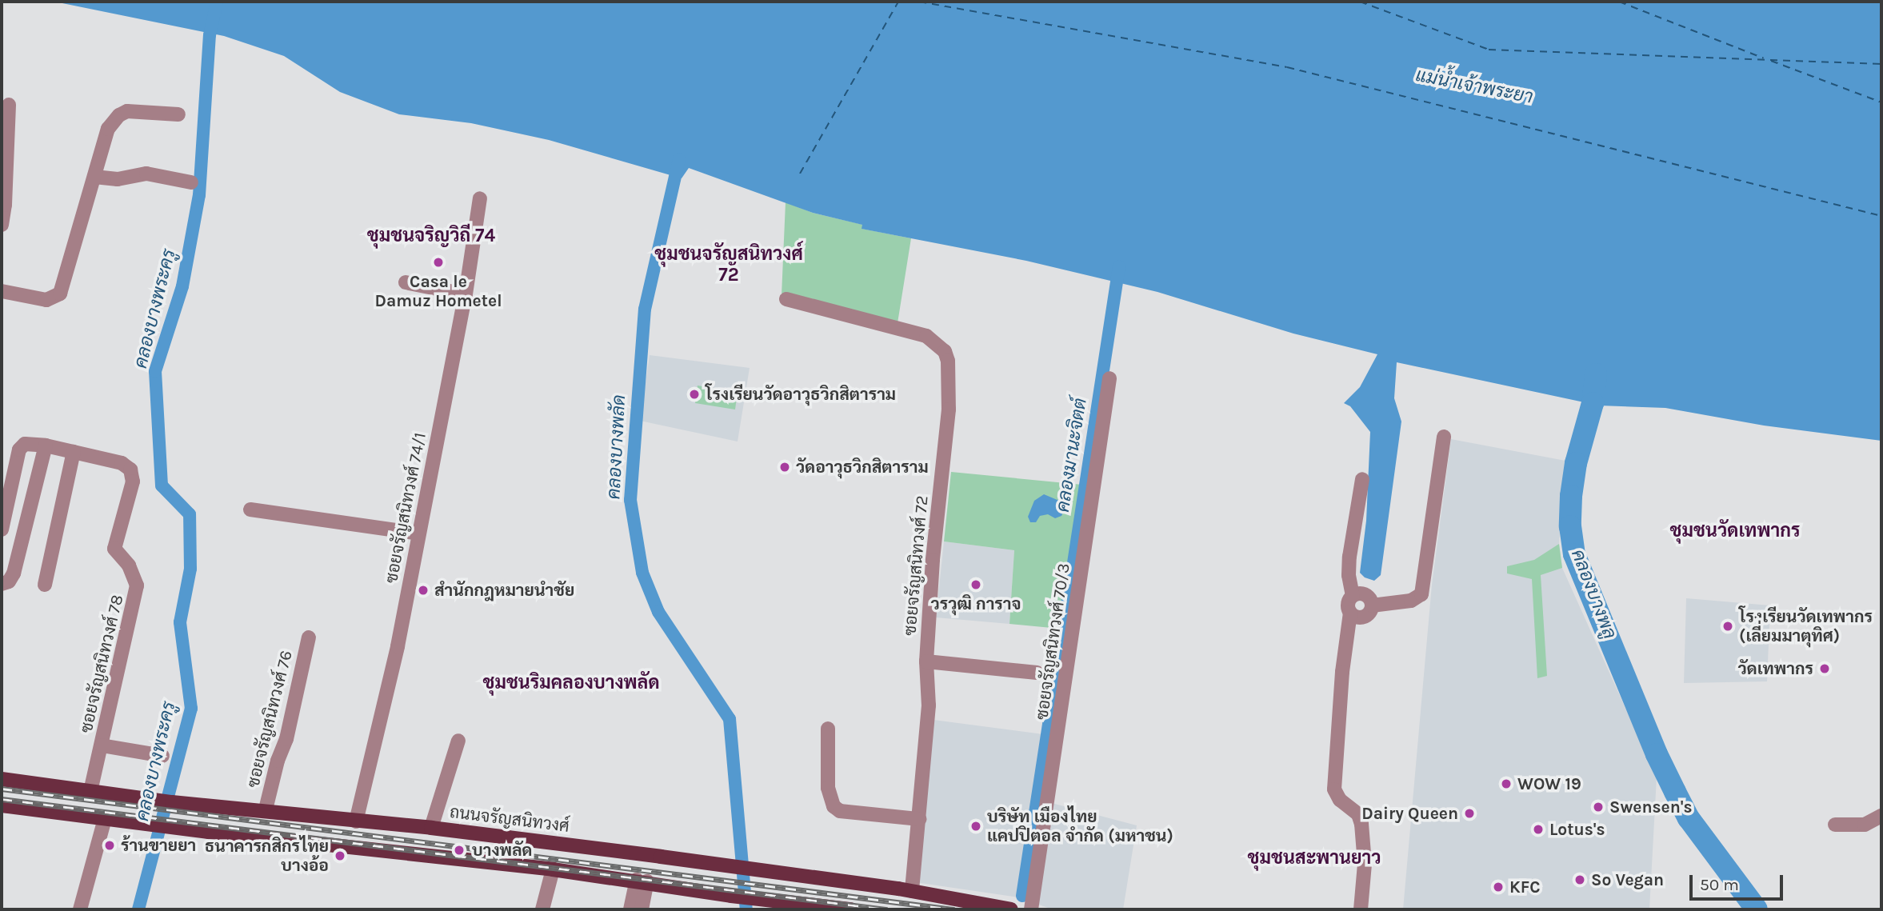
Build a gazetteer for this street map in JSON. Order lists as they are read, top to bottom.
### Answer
{
  "streets": {
    "main road": ["ถนนจรัญสนิทวงศ์"],
    "street": [
      "ซอยจรัญสนิทวงศ์ 74/1",
      "ซอยจรัญสนิทวงศ์ 72",
      "ซอยจรัญสนิทวงศ์ 70/3",
      "ซอยจรัญสนิทวงศ์ 78",
      "ซอยจรัญสนิทวงศ์ 76"
    ]
  },
  "crossings": [
    ["ซอยจรัญสนิทวงศ์ 74/1", "ถนนจรัญสนิทวงศ์"],
    ["ซอยจรัญสนิทวงศ์ 72", "ถนนจรัญสนิทวงศ์"],
    ["ซอยจรัญสนิทวงศ์ 78", "ถนนจรัญสนิทวงศ์"],
    ["ซอยจรัญสนิทวงศ์ 76", "ถนนจรัญสนิทวงศ์"]
  ],
  "districts": [
    "ชุมชนจริญวิถี 74",
    "ชุมชนจรัญสนิทวงศ์ 72",
    "ชุมชนวัดเทพากร",
    "ชุมชนริมคลองบางพลัด",
    "ชุมชนสะพานยาว"
  ],
  "water": [
    "แม่น้ำเจ้าพระยา",
    "คลองบางพระครู",
    "คลองบางพลัด",
    "คลองมานะจิตต์",
    "คลองบางพลู"
  ],
  "places": [
    "Casa le Damuz Hometel",
    "โรงเรียนวัดอาวุธวิกสิตาราม",
    "วัดอาวุธวิกสิตาราม",
    "วรวุฒิ การาจ",
    "สำนักกฎหมายนำชัย",
    "โรงเรียนวัดเทพากร (เลี่ยมมาตุทิศ)",
    "วัดเทพากร",
    "WOW 19",
    "Swensen's",
    "Dairy Queen",
    "บริษัท เมืองไทย แคปปิตอล จำกัด (มหาชน)",
    "Lotus's",
    "ร้านขายยา",
    "บางพลัด",
    "ธนาคารกสิกรไทย บางอ้อ",
    "So Vegan",
    "KFC"
  ],
  "scale_bar": "50 m"
}
